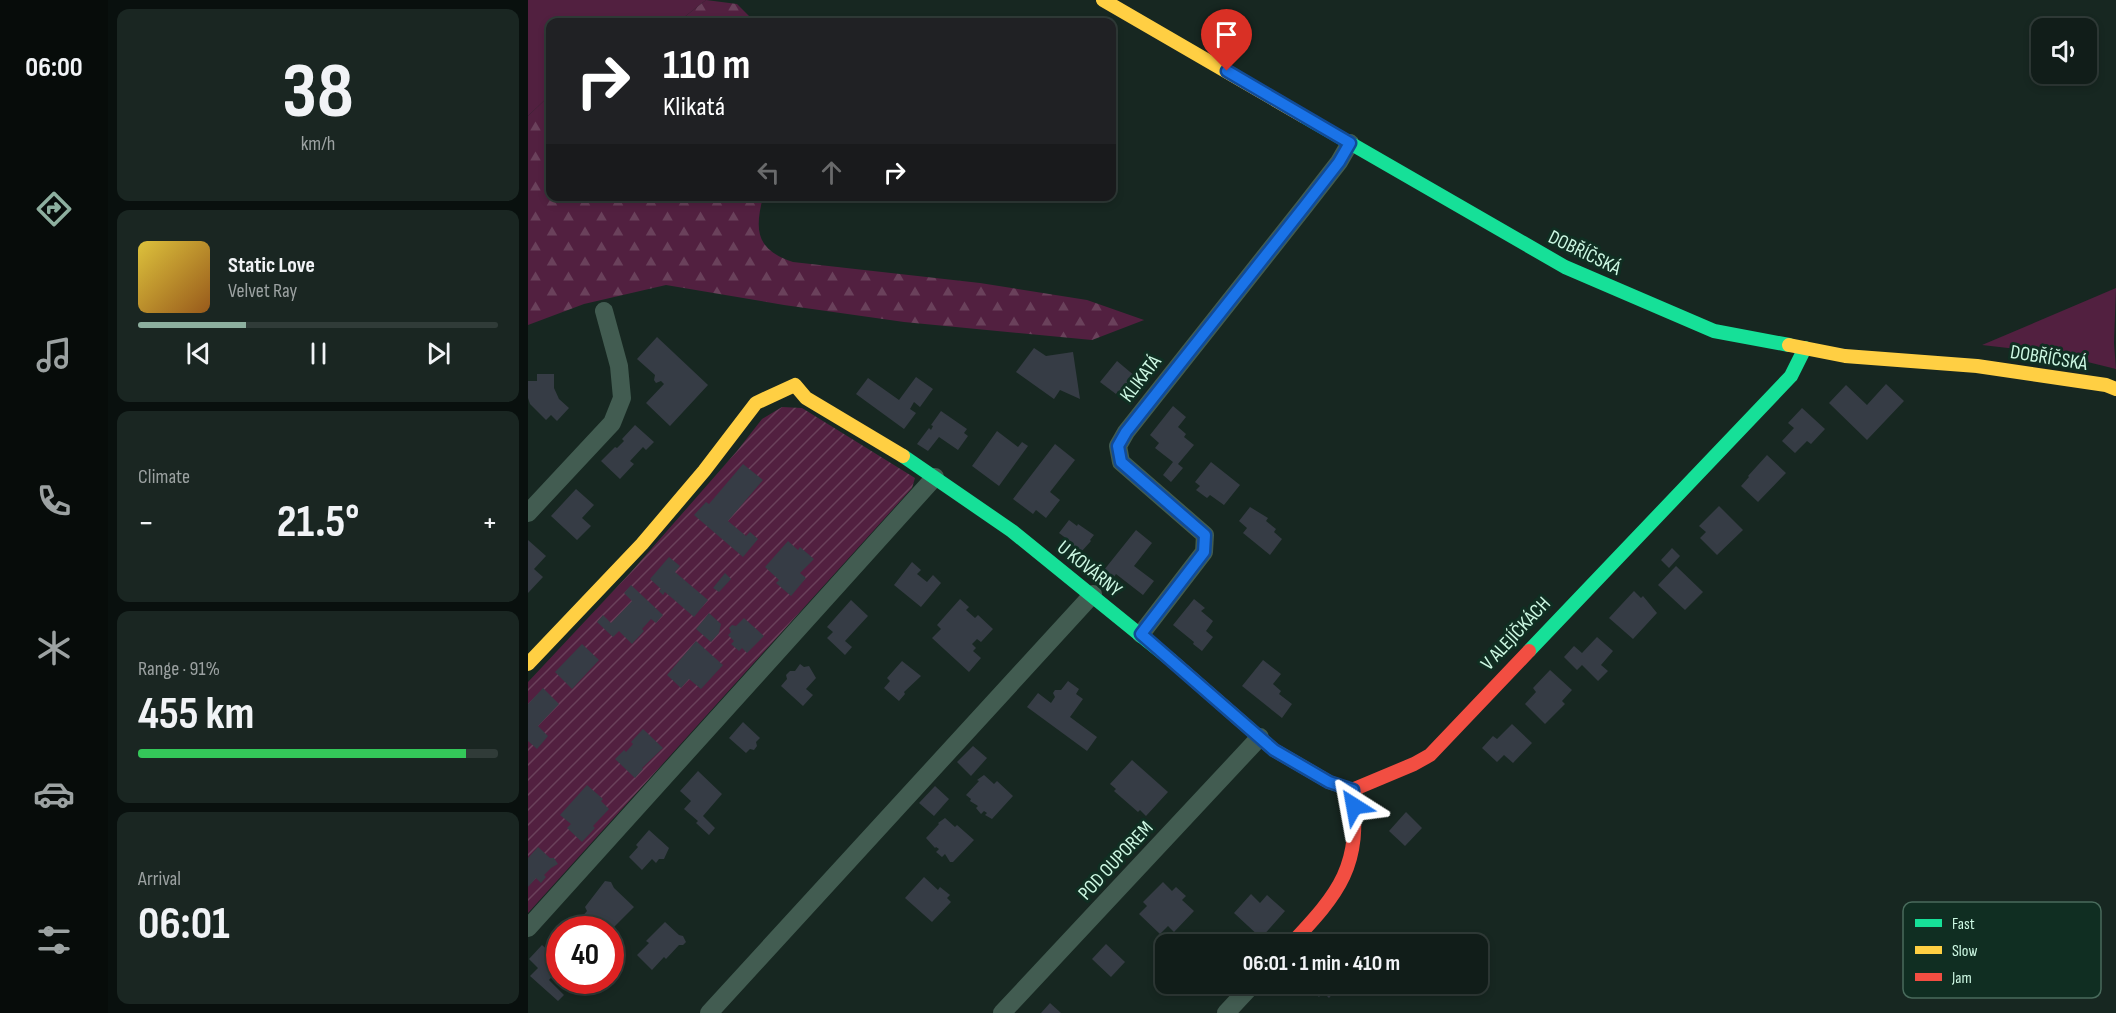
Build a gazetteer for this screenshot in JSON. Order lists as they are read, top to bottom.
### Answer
{
  "streets": {
    "street": [
      "DOBŘÍČSKÁ",
      "KLIKATÁ",
      "U KOVÁRNY",
      "V ALEJÍČKÁCH",
      "POD OUPOREM"
    ]
  },
  "crossings": [
    ["DOBŘÍČSKÁ", "KLIKATÁ"],
    ["DOBŘÍČSKÁ", "V ALEJÍČKÁCH"],
    ["KLIKATÁ", "U KOVÁRNY"],
    ["U KOVÁRNY", "V ALEJÍČKÁCH"],
    ["U KOVÁRNY", "POD OUPOREM"]
  ],
  "legend": ["Fast", "Slow", "Jam"],
  "page": {
    "tabs": "06:00",
    "tile": [
      ["38", "km/h"],
      "Climate",
      ["Range · 91%", "455 km"],
      ["Arrival", "06:01"]
    ],
    "turn": ["110 m", "Klikatá"],
    "song": ["Static Love", "Velvet Ray"],
    "heat": ["−", "21.5°", "+"],
    "limit": "40",
    "trip": "06:01 · 1 min · 410 m"
  }
}
